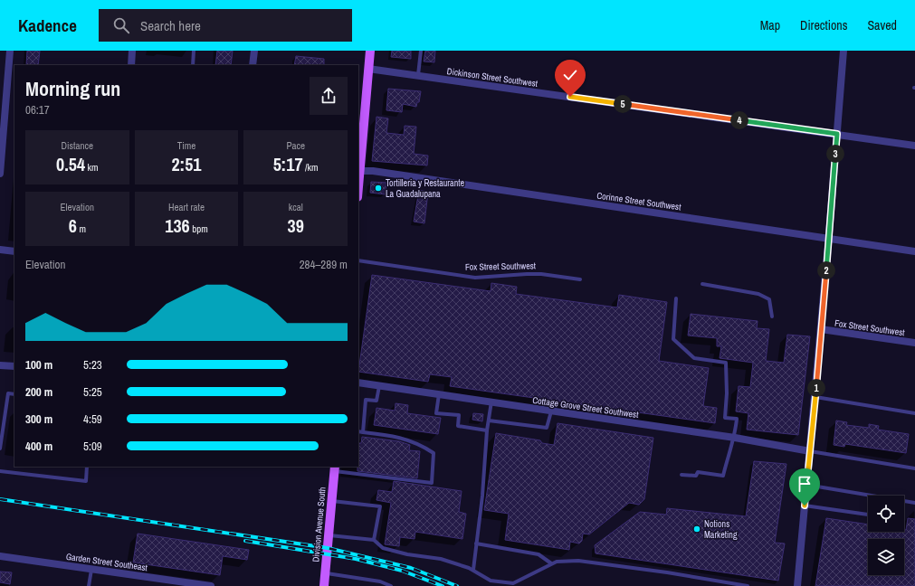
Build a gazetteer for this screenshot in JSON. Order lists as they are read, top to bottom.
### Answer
{
  "streets": {
    "main road": ["Division Avenue South"],
    "street": [
      "Dickinson Street Southwest",
      "Corinne Street Southwest",
      "Fox Street Southwest",
      "Cottage Grove Street Southwest",
      "Garden Street Southeast"
    ]
  },
  "places": ["Tortilleria y Restaurante La Guadalupana", "Notions Marketing"],
  "page": {
    "header": "Kadence",
    "search": "Search here",
    "nav": ["Map", "Directions", "Saved"],
    "heading": ["Morning run", "06:17"],
    "pins": [
      "5",
      "4",
      "3",
      "2",
      "1"
    ],
    "stats": [
      ["Distance", "0.54 km"],
      ["Time", "2:51"],
      ["Pace", "5:17 /km"],
      ["Elevation", "6 m"],
      ["Heart rate", "136 bpm"],
      ["kcal", "39"]
    ],
    "chart": ["Elevation", "284–289 m"],
    "list": [
      {
        "name": "100 m",
        "note": "5:23"
      },
      {
        "name": "200 m",
        "note": "5:25"
      },
      {
        "name": "300 m",
        "note": "4:59"
      },
      {
        "name": "400 m",
        "note": "5:09"
      }
    ]
  }
}
